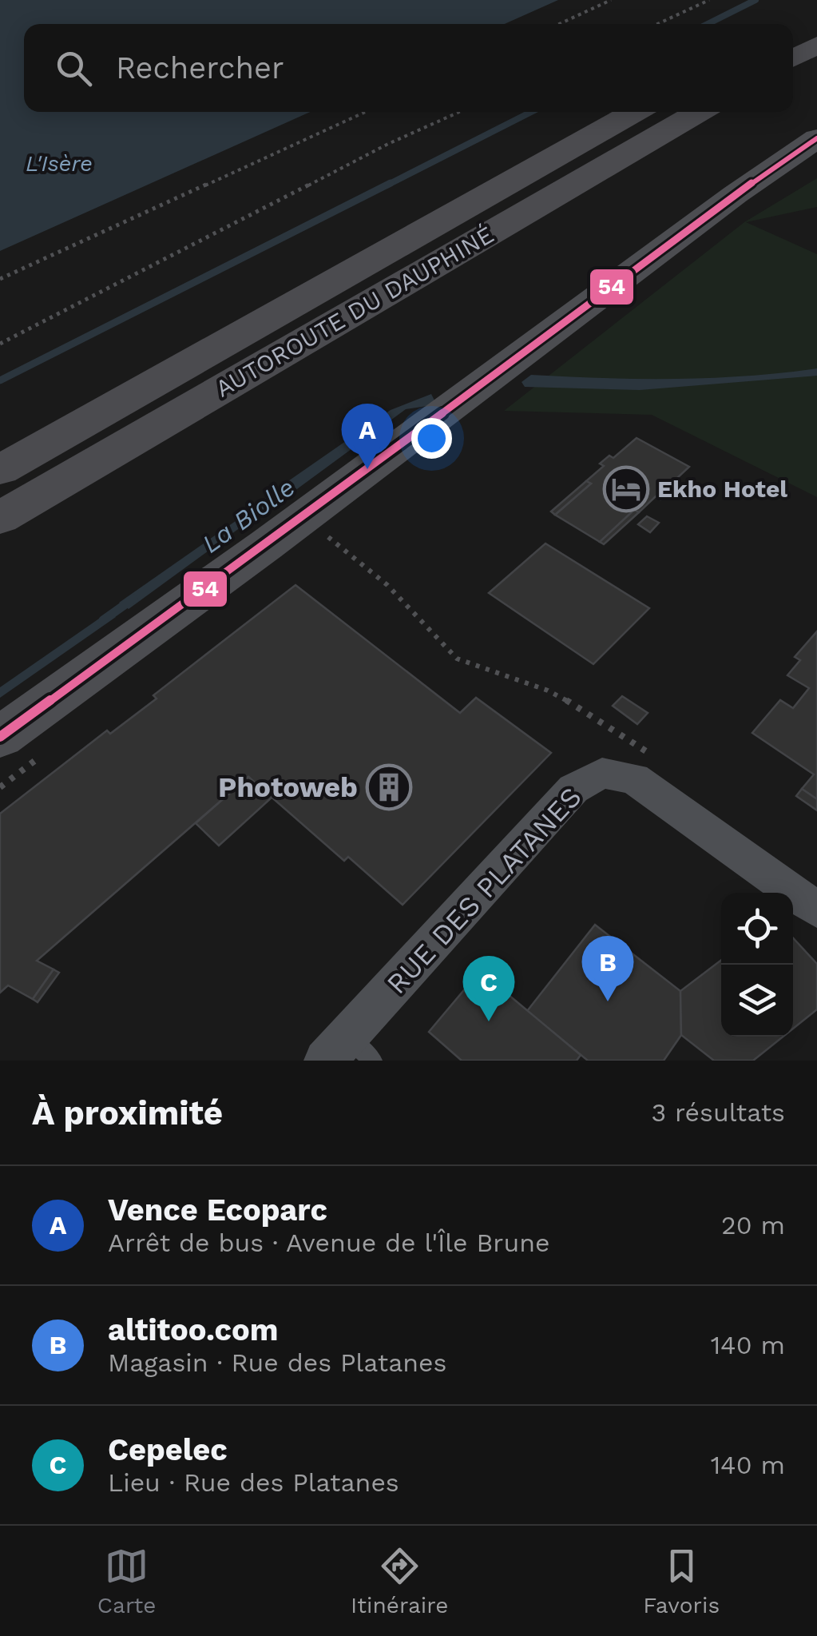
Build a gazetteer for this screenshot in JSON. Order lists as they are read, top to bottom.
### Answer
{
  "streets": {
    "highway": ["AUTOROUTE DU DAUPHINÉ"],
    "street": ["RUE DES PLATANES"]
  },
  "water": ["L'Isère", "La Biolle"],
  "places": {
    "hotel": ["Ekho Hotel"],
    "building": ["Photoweb"]
  },
  "lines": ["transit line 54"],
  "page": {
    "search": "Rechercher",
    "pins": ["A", "B", "C"],
    "heading": ["À proximité", "3 résultats"],
    "list": [
      {
        "mark": "A",
        "name": "Vence Ecoparc",
        "note": "Arrêt de bus · Avenue de l'Île Brune",
        "value": "20 m"
      },
      {
        "mark": "B",
        "name": "altitoo.com",
        "note": "Magasin · Rue des Platanes",
        "value": "140 m"
      },
      {
        "mark": "C",
        "name": "Cepelec",
        "note": "Lieu · Rue des Platanes",
        "value": "140 m"
      }
    ],
    "nav": ["Carte", "Itinéraire", "Favoris"]
  }
}
